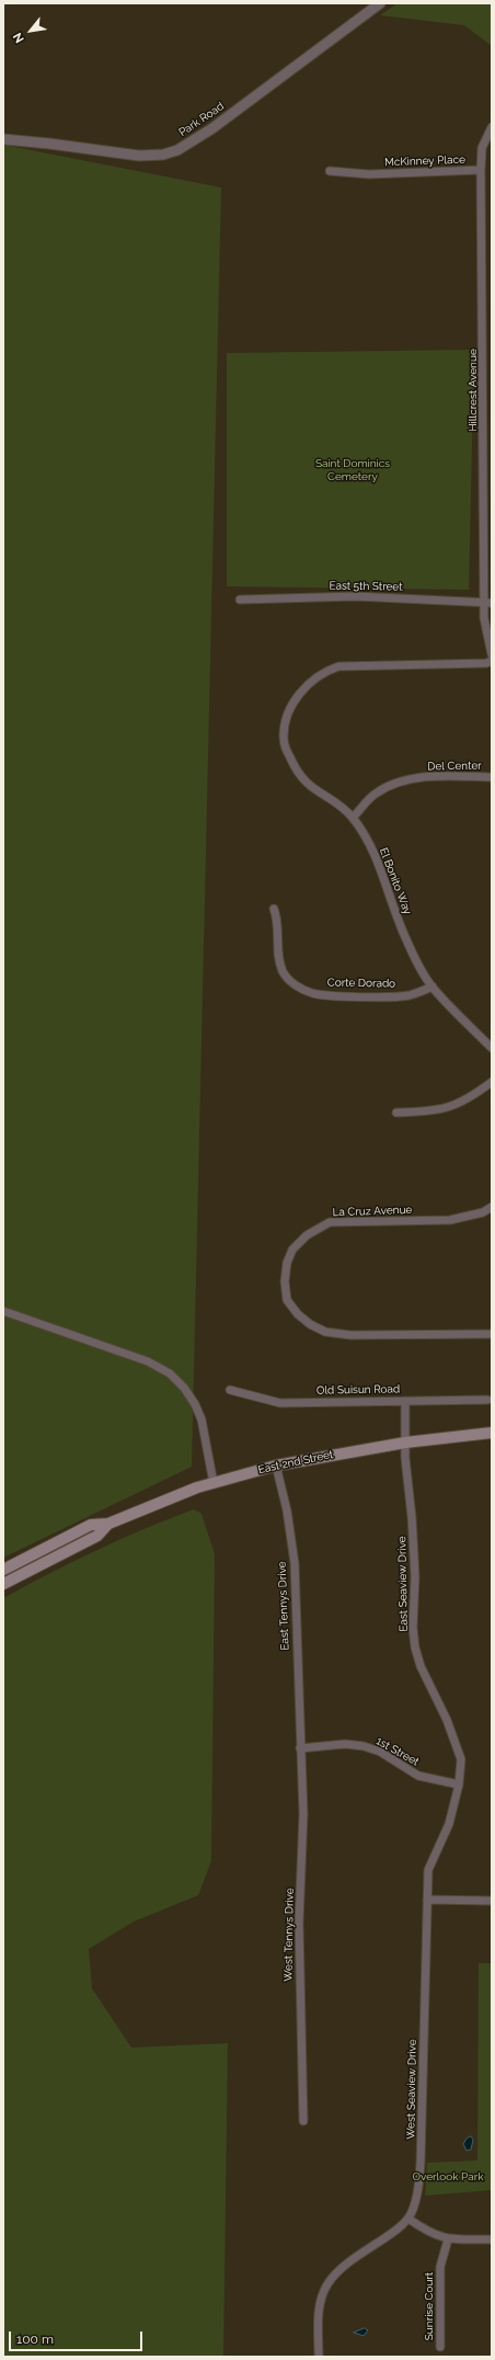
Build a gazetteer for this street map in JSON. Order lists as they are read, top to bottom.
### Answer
{
  "streets": {
    "main road": ["East 2nd Street"],
    "street": [
      "Park Road",
      "McKinney Place",
      "Hillcrest Avenue",
      "East 5th Street",
      "Del Center",
      "El Bonito Way",
      "Corte Dorado",
      "La Cruz Avenue",
      "Old Suisun Road",
      "East Seaview Drive",
      "East Tennys Drive",
      "1st Street",
      "West Tennys Drive",
      "West Seaview Drive",
      "Sunrise Court"
    ]
  },
  "crossings": [
    ["McKinney Place", "Hillcrest Avenue"],
    ["Hillcrest Avenue", "East 5th Street"],
    ["Del Center", "El Bonito Way"],
    ["El Bonito Way", "Corte Dorado"],
    ["Old Suisun Road", "East Seaview Drive"],
    ["East 2nd Street", "East Seaview Drive"],
    ["East 2nd Street", "East Tennys Drive"],
    ["East Seaview Drive", "1st Street"],
    ["East Seaview Drive", "West Seaview Drive"],
    ["East Tennys Drive", "1st Street"],
    ["East Tennys Drive", "West Tennys Drive"],
    ["1st Street", "West Tennys Drive"],
    ["1st Street", "West Seaview Drive"]
  ],
  "parks": ["Saint Dominics Cemetery", "Overlook Park"],
  "scale_bar": "100 m",
  "north": "bottom left"
}
